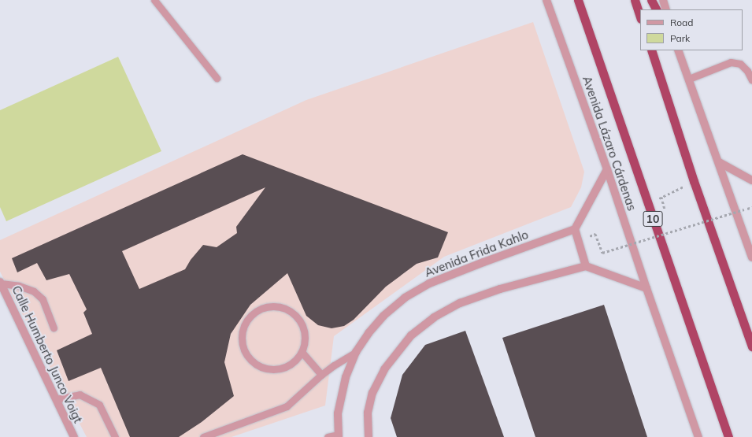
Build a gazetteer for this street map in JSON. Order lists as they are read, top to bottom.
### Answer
{
  "streets": {
    "highway": ["Avenida Lázaro Cárdenas", "10"],
    "street": ["Avenida Frida Kahlo", "Calle Humberto Junco Voigt"]
  },
  "legend": ["Road", "Park"]
}
